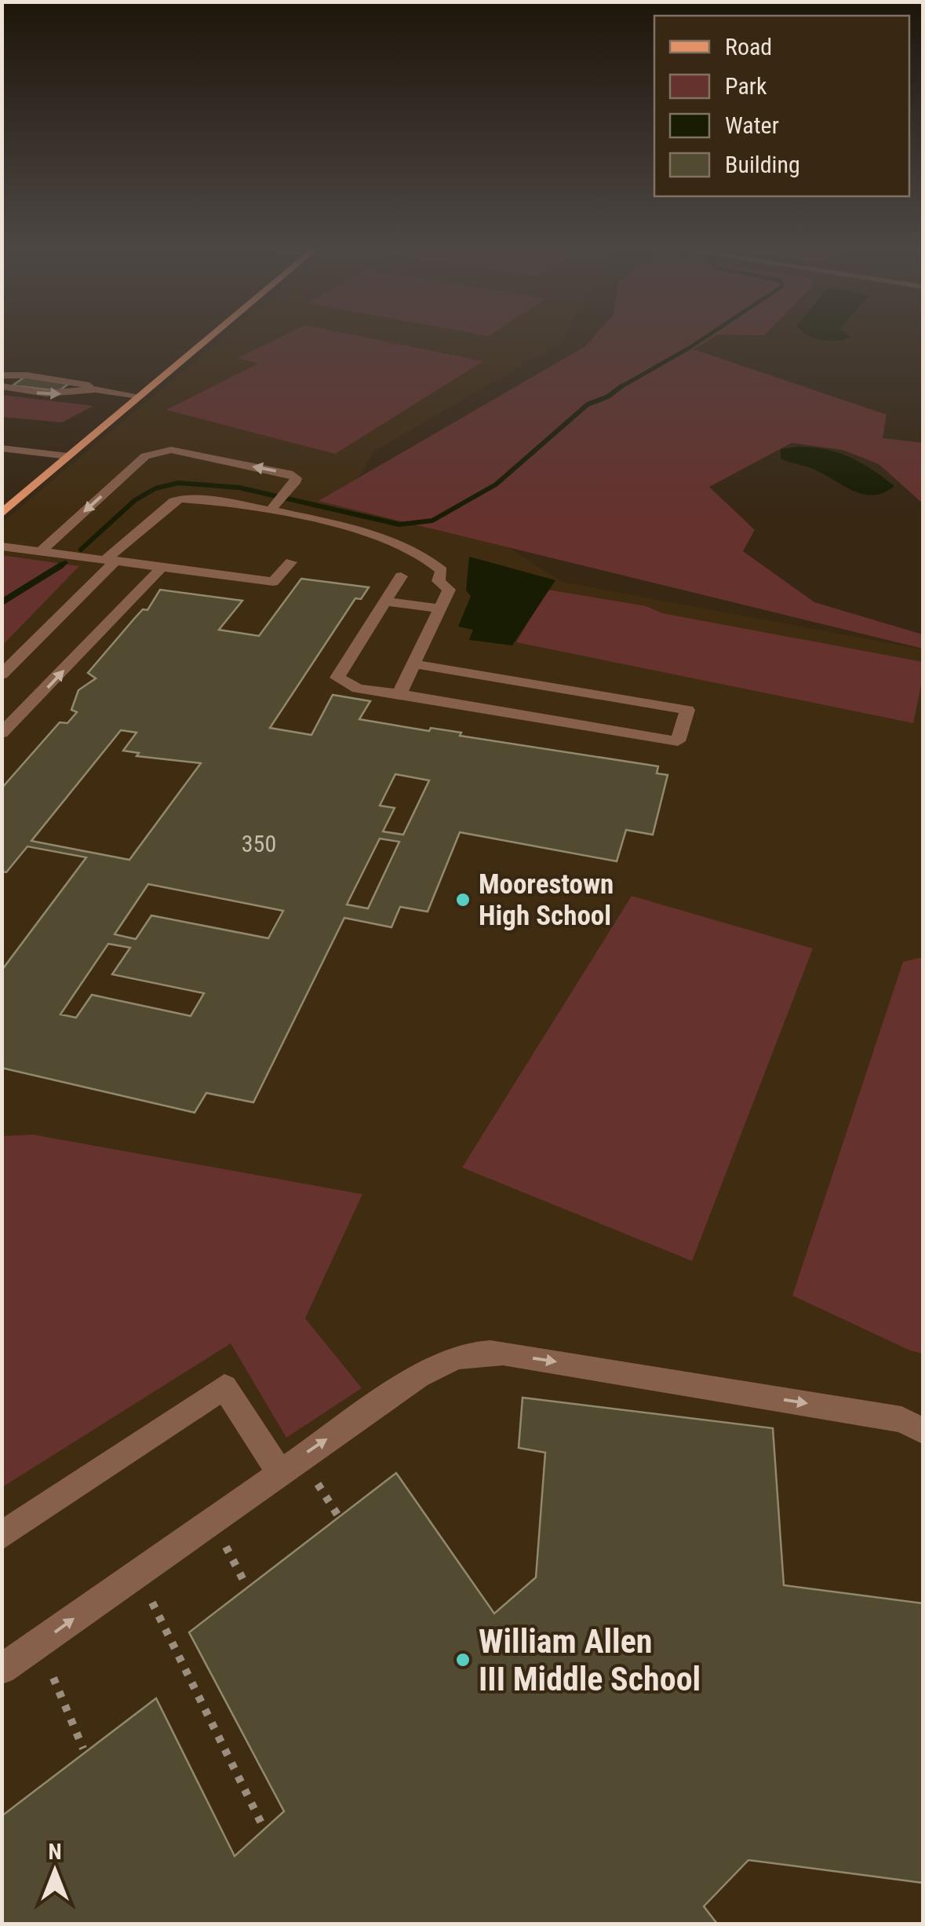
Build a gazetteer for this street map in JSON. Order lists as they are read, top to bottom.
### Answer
{
  "places": ["Moorestown High School", "William Allen III Middle School"],
  "house_numbers": ["350"],
  "legend": [
    "Road",
    "Park",
    "Water",
    "Building"
  ],
  "north": "top"
}
